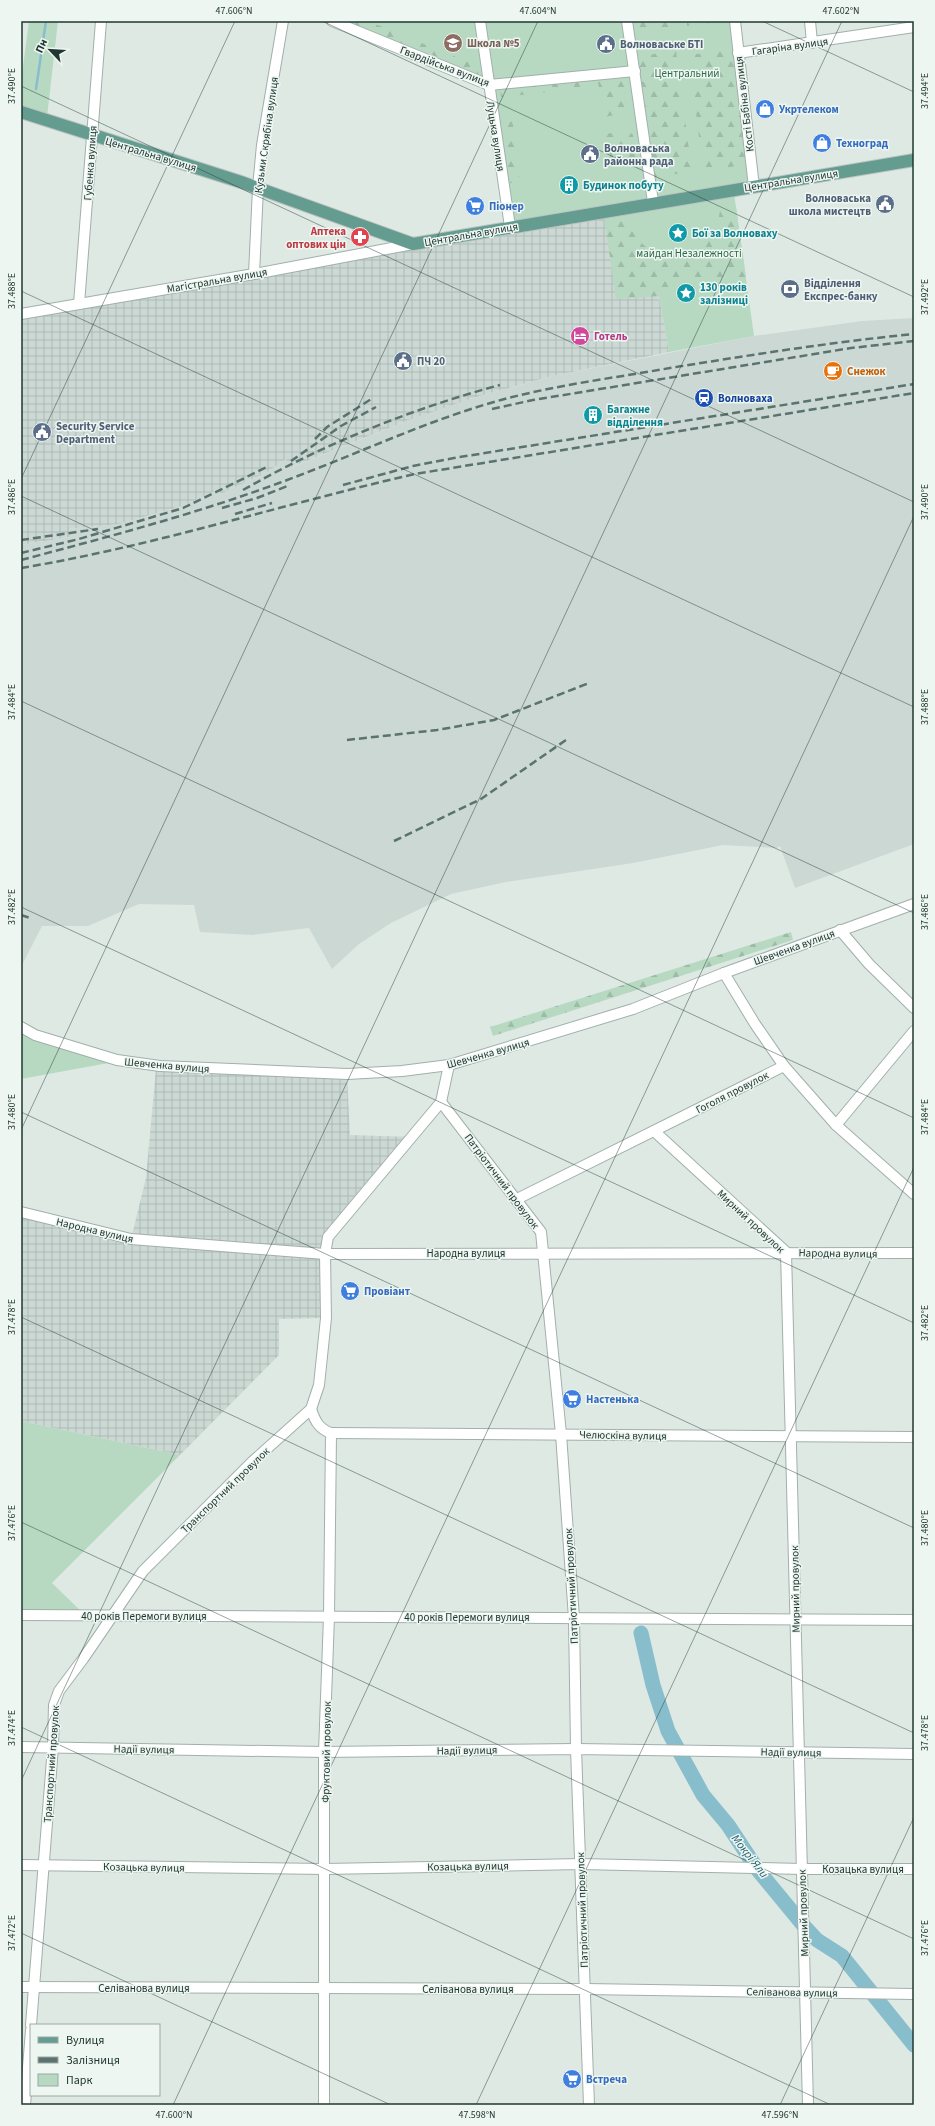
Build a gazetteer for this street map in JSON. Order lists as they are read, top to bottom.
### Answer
{
  "streets": {
    "main road": ["Центральна вулиця"],
    "street": [
      "Гагаріна вулиця",
      "Гвардійська вулиця",
      "Кості Бабіна вулиця",
      "Кузьми Скрябіна вулиця",
      "Луцька вулиця",
      "Губенка вулиця",
      "Магістральна вулиця",
      "Шевченка вулиця",
      "Гоголя провулок",
      "Патріотичний провулок",
      "Мирний провулок",
      "Народна вулиця",
      "Челюскіна вулиця",
      "Транспортний провулок",
      "40 років Перемоги вулиця",
      "Надії вулиця",
      "Фруктовий провулок",
      "Козацька вулиця",
      "Селіванова вулиця"
    ]
  },
  "crossings": [
    ["Гагаріна вулиця", "Кості Бабіна вулиця"],
    ["Гвардійська вулиця", "Луцька вулиця"],
    ["Кості Бабіна вулиця", "Центральна вулиця"],
    ["Кузьми Скрябіна вулиця", "Центральна вулиця"],
    ["Кузьми Скрябіна вулиця", "Магістральна вулиця"],
    ["Луцька вулиця", "Центральна вулиця"],
    ["Центральна вулиця", "Губенка вулиця"],
    ["Центральна вулиця", "Магістральна вулиця"],
    ["Губенка вулиця", "Магістральна вулиця"],
    ["Гоголя провулок", "Патріотичний провулок"],
    ["Гоголя провулок", "Мирний провулок"],
    ["Патріотичний провулок", "Народна вулиця"],
    ["Патріотичний провулок", "Челюскіна вулиця"],
    ["Патріотичний провулок", "40 років Перемоги вулиця"],
    ["Патріотичний провулок", "Надії вулиця"],
    ["Патріотичний провулок", "Козацька вулиця"],
    ["Патріотичний провулок", "Селіванова вулиця"],
    ["Мирний провулок", "Народна вулиця"],
    ["Мирний провулок", "Челюскіна вулиця"],
    ["Мирний провулок", "40 років Перемоги вулиця"],
    ["Мирний провулок", "Надії вулиця"],
    ["Мирний провулок", "Козацька вулиця"],
    ["Мирний провулок", "Селіванова вулиця"],
    ["Челюскіна вулиця", "Фруктовий провулок"],
    ["Транспортний провулок", "40 років Перемоги вулиця"],
    ["Транспортний провулок", "Надії вулиця"],
    ["Транспортний провулок", "Козацька вулиця"],
    ["Транспортний провулок", "Селіванова вулиця"],
    ["40 років Перемоги вулиця", "Фруктовий провулок"],
    ["Надії вулиця", "Фруктовий провулок"],
    ["Фруктовий провулок", "Козацька вулиця"],
    ["Фруктовий провулок", "Селіванова вулиця"]
  ],
  "water": ["Мокрі Яли"],
  "parks": ["Центральний", "майдан Незалежності"],
  "places": {
    "school or university": ["Школа №5"],
    "public building": [
      "Волноваське БТІ",
      "Волноваська районна рада",
      "Волноваська школа мистецтв",
      "ПЧ 20",
      "Security Service Department"
    ],
    "shop": ["Укртелеком", "Техноград"],
    "building": ["Будинок побуту", "Багажне відділення"],
    "supermarket": [
      "Піонер",
      "Провіант",
      "Настенька",
      "Встреча"
    ],
    "place": ["Бої за Волноваху", "130 років залізниці"],
    "pharmacy": ["Аптека оптових цін"],
    "bank": ["Відділення Експрес-банку"],
    "hotel": ["Готель"],
    "cafe": ["Снежок"],
    "station": ["Волноваха"]
  },
  "legend": ["Вулиця", "Залізниця", "Парк"],
  "north": "top left",
  "coordinates": [
    "47.606°N",
    "47.604°N",
    "47.602°N",
    "37.490°E",
    "37.494°E",
    "37.488°E",
    "37.492°E",
    "37.486°E",
    "37.484°E",
    "37.482°E",
    "37.480°E",
    "37.478°E",
    "37.476°E",
    "37.474°E",
    "37.472°E",
    "47.600°N",
    "47.598°N",
    "47.596°N"
  ]
}
